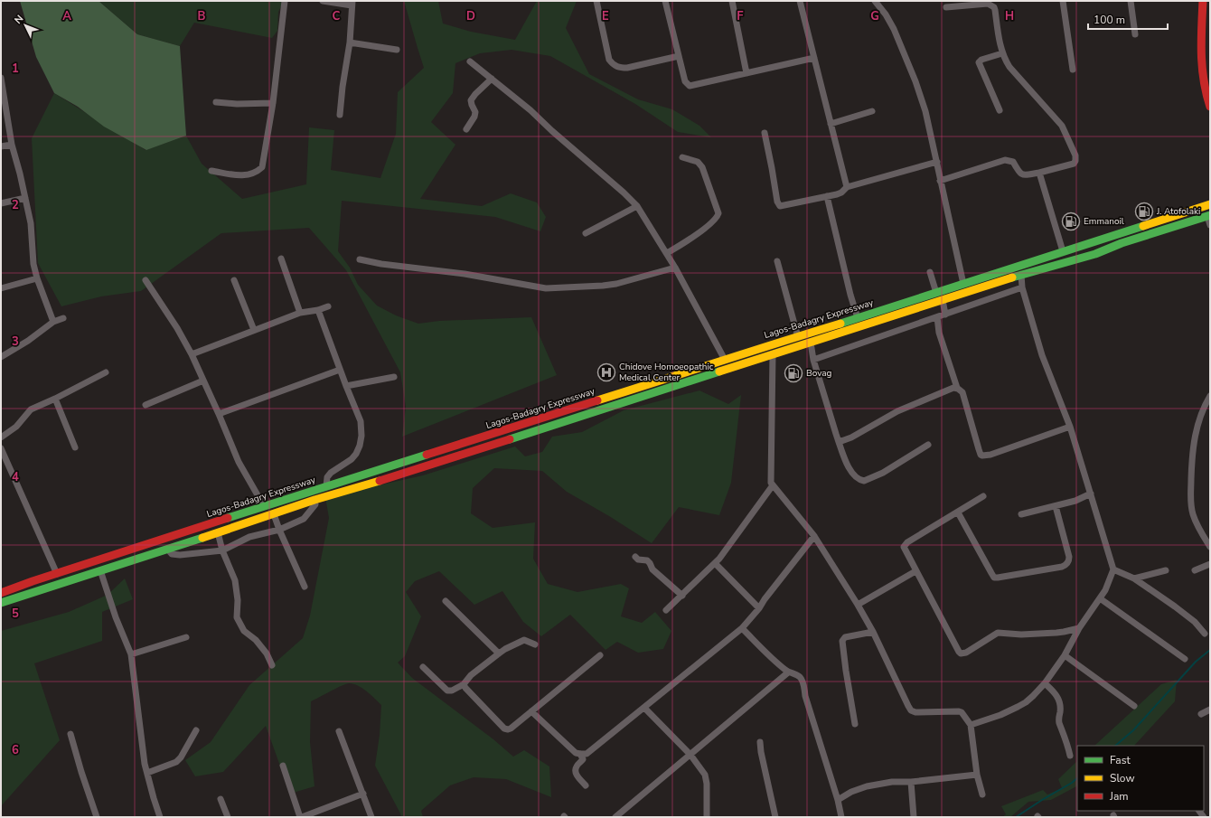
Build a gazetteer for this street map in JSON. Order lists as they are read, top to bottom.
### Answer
{
  "streets": {
    "main road": ["Lagos-Badagry Expressway"]
  },
  "places": {
    "fuel station": ["J. Atofolaki", "Emmanoil", "Bovag"],
    "hospital": ["Chidove Homoeopathic Medical Center"]
  },
  "legend": ["Fast", "Slow", "Jam"],
  "scale_bar": "100 m",
  "north": "top left",
  "grid": {
    "columns": [
      "A",
      "B",
      "C",
      "D",
      "E",
      "F",
      "G",
      "H"
    ],
    "rows": [
      "1",
      "2",
      "3",
      "4",
      "5",
      "6"
    ]
  }
}
